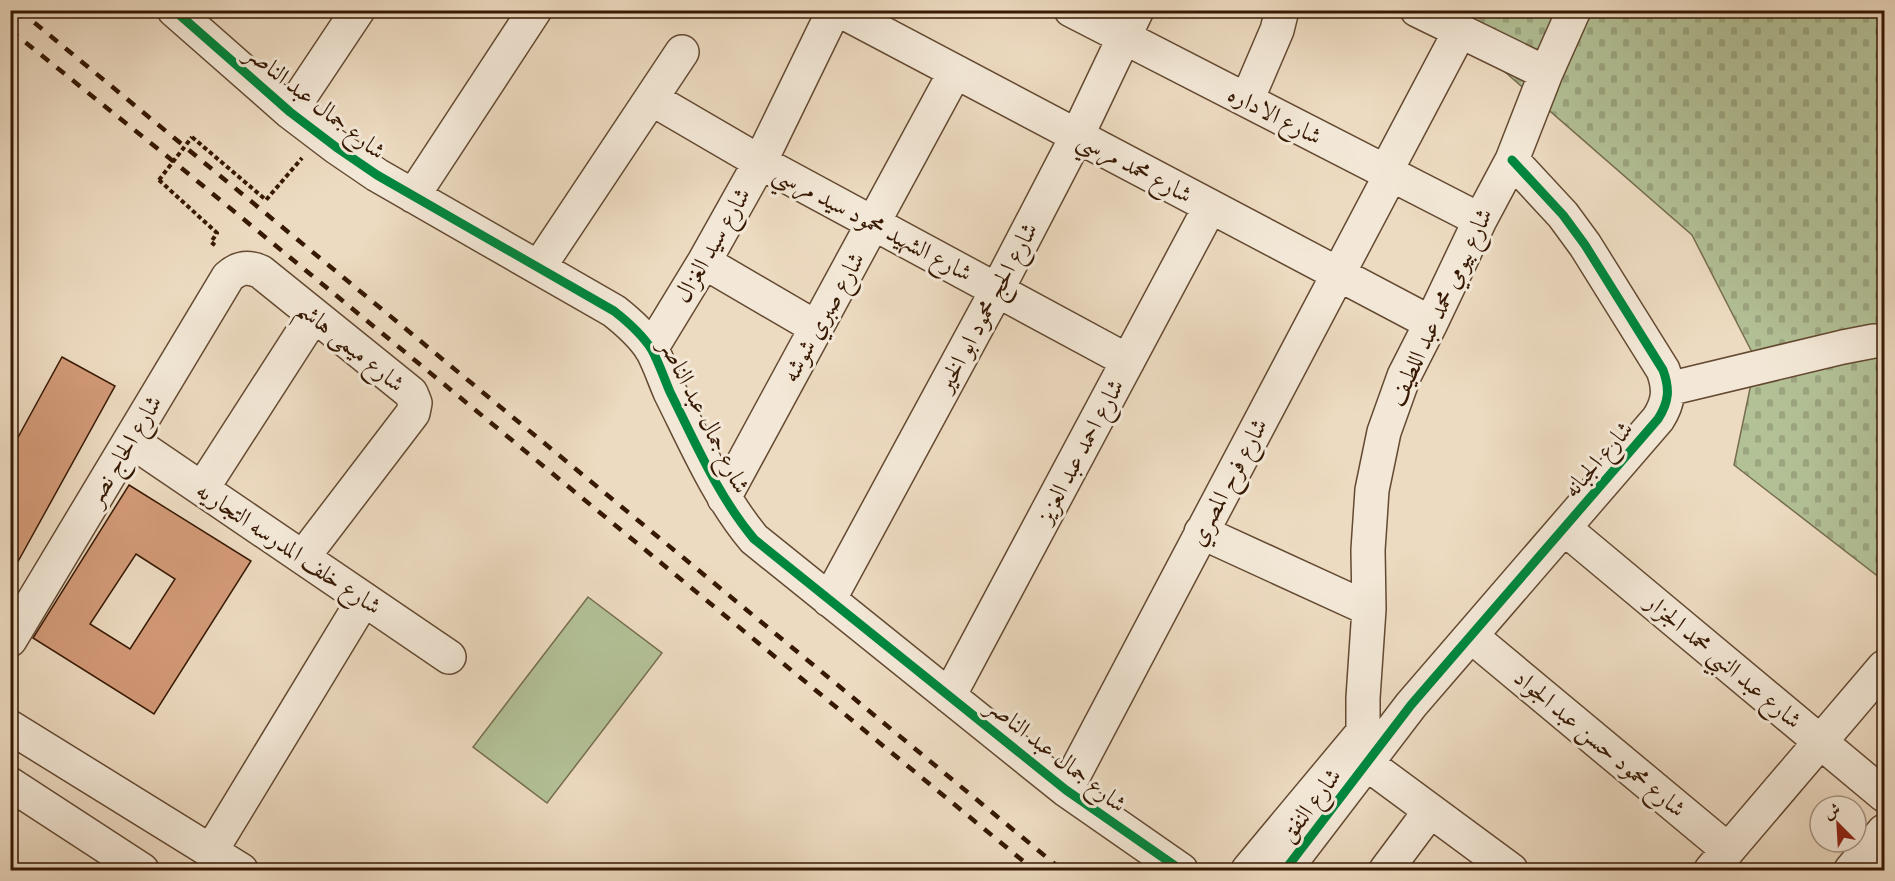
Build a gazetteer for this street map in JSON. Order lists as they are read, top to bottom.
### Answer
{
  "streets": {
    "street": [
      "شارع جمال عبد الناصر",
      "شارع الاداره",
      "شارع محمد مرسي",
      "شارع الشهيد محمود سيد مرسي",
      "شارع سيد الغزال",
      "شارع الحج محمود ابو الخير",
      "شارع بيومي محمد عبد اللطيف",
      "شارع صبري شوشه",
      "شارع ميمى هاشم",
      "شارع الحاج نصر",
      "شارع احمد عبد العزيز",
      "شارع الجبانه",
      "شارع فرح المصري",
      "شارع خلف المدرسه التجاريه",
      "شارع عبد النبي محمد الجزار",
      "شارع محمود حسن عبد الجواد",
      "شارع النفق"
    ]
  },
  "crossings": [
    ["شارع جمال عبد الناصر", "شارع سيد الغزال"],
    ["شارع جمال عبد الناصر", "شارع الحج محمود ابو الخير"],
    ["شارع جمال عبد الناصر", "شارع صبري شوشه"],
    ["شارع جمال عبد الناصر", "شارع احمد عبد العزيز"],
    ["شارع جمال عبد الناصر", "شارع فرح المصري"],
    ["شارع الاداره", "شارع الحج محمود ابو الخير"],
    ["شارع الاداره", "شارع بيومي محمد عبد اللطيف"],
    ["شارع الاداره", "شارع فرح المصري"],
    ["شارع محمد مرسي", "شارع الحج محمود ابو الخير"],
    ["شارع محمد مرسي", "شارع بيومي محمد عبد اللطيف"],
    ["شارع محمد مرسي", "شارع صبري شوشه"],
    ["شارع محمد مرسي", "شارع احمد عبد العزيز"],
    ["شارع محمد مرسي", "شارع فرح المصري"],
    ["شارع الشهيد محمود سيد مرسي", "شارع سيد الغزال"],
    ["شارع الشهيد محمود سيد مرسي", "شارع الحج محمود ابو الخير"],
    ["شارع الشهيد محمود سيد مرسي", "شارع صبري شوشه"],
    ["شارع الشهيد محمود سيد مرسي", "شارع احمد عبد العزيز"],
    ["شارع بيومي محمد عبد اللطيف", "شارع الجبانه"],
    ["شارع بيومي محمد عبد اللطيف", "شارع النفق"],
    ["شارع ميمى هاشم", "شارع الحاج نصر"],
    ["شارع ميمى هاشم", "شارع خلف المدرسه التجاريه"],
    ["شارع الحاج نصر", "شارع خلف المدرسه التجاريه"],
    ["شارع الجبانه", "شارع عبد النبي محمد الجزار"],
    ["شارع الجبانه", "شارع محمود حسن عبد الجواد"],
    ["شارع الجبانه", "شارع النفق"]
  ],
  "north": "top left"
}
